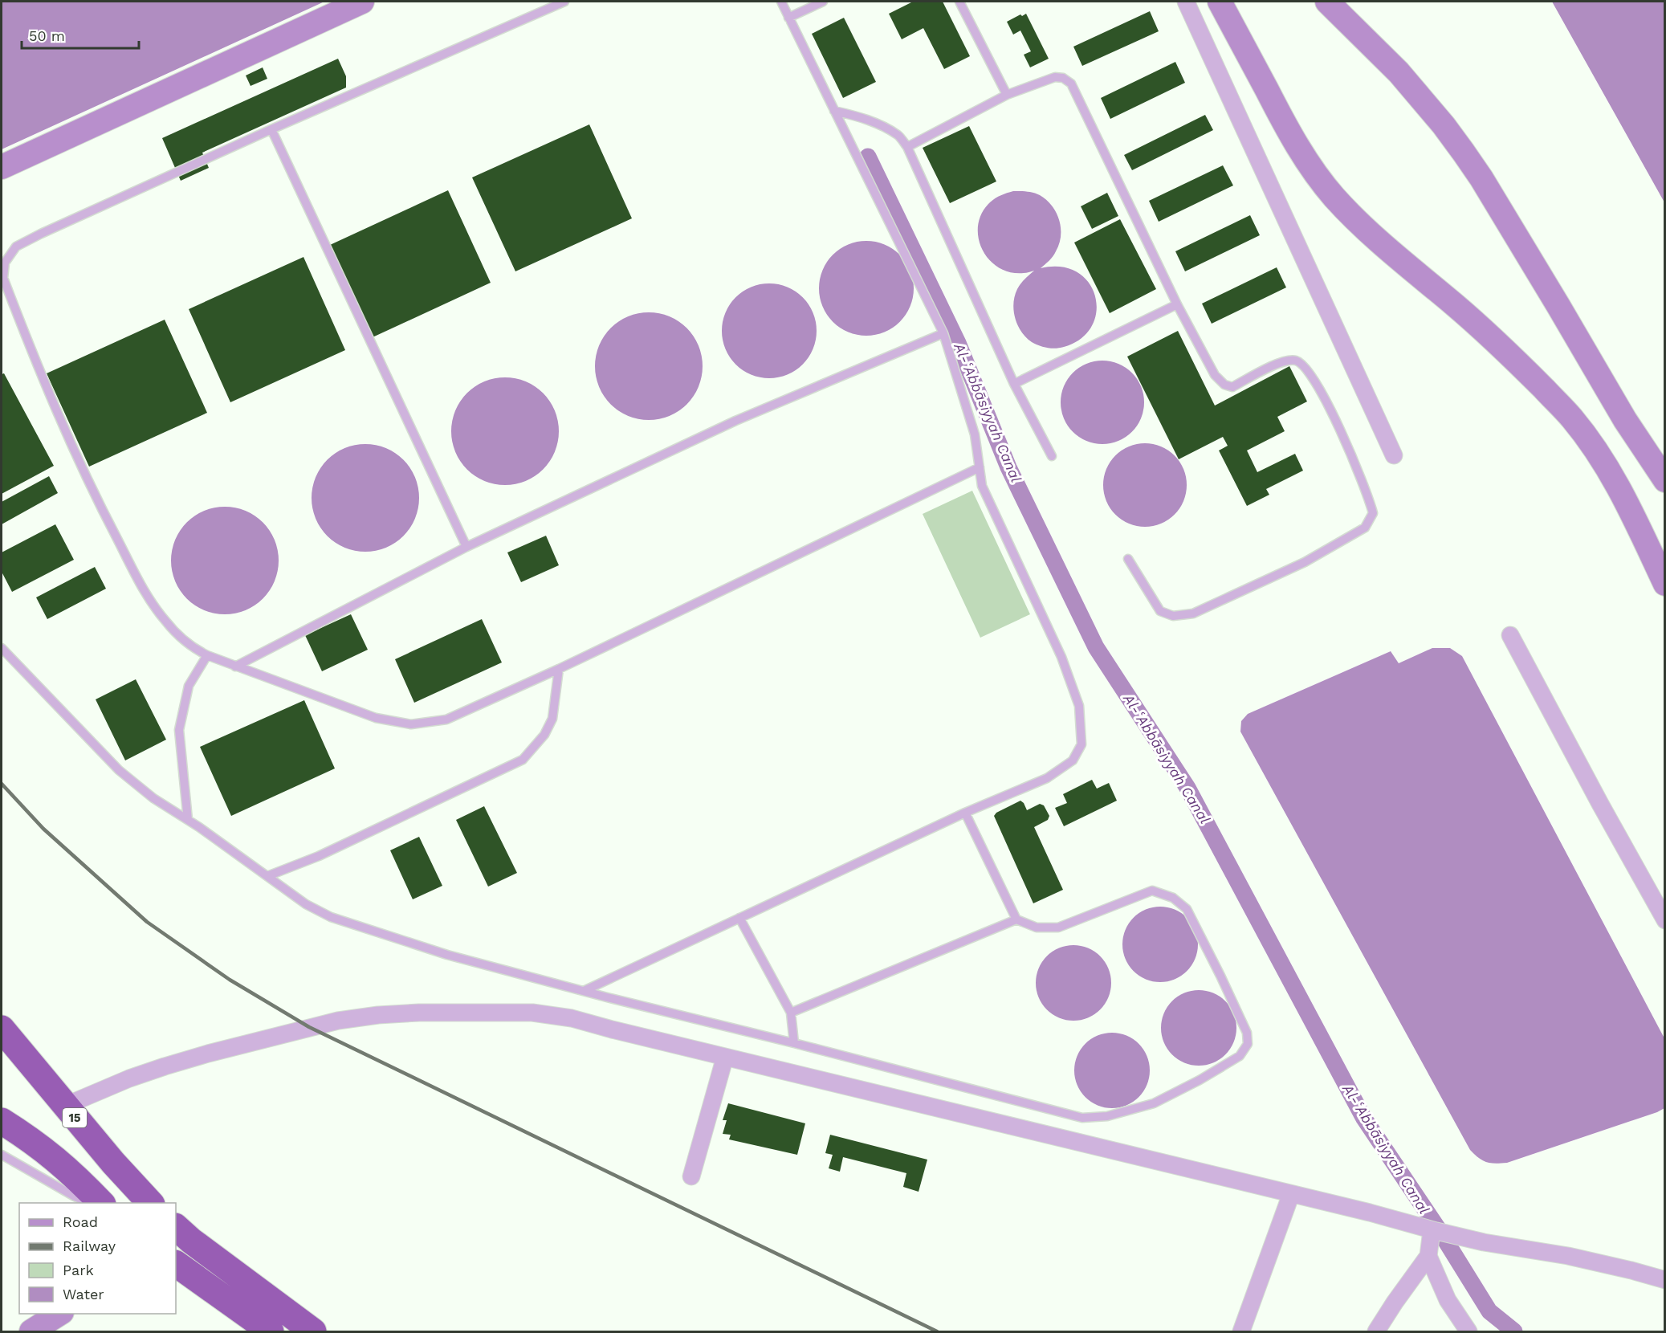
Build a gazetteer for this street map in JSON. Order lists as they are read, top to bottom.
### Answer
{
  "streets": {
    "highway": ["15"]
  },
  "water": ["Al-ʿAbbāsiyyah Canal"],
  "legend": [
    "Road",
    "Railway",
    "Park",
    "Water"
  ],
  "scale_bar": "50 m"
}
